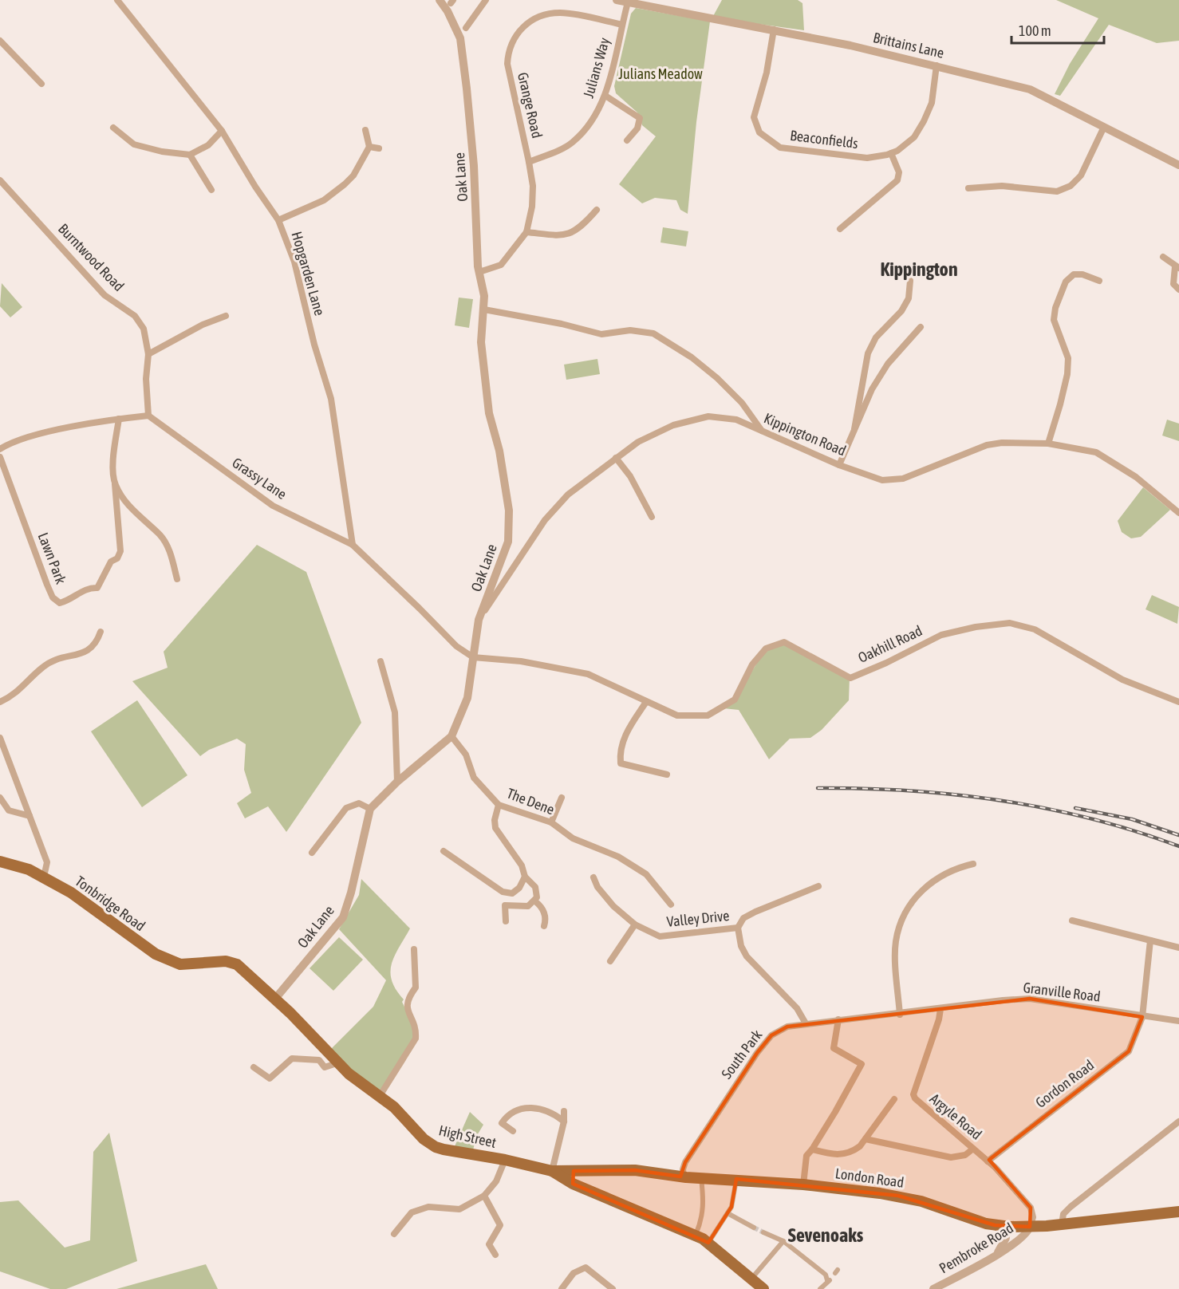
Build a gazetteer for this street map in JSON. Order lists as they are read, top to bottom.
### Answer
{
  "streets": {
    "main road": ["Tonbridge Road", "High Street", "London Road"],
    "street": [
      "Brittains Lane",
      "Julians Way",
      "Grange Road",
      "Beaconfields",
      "Oak Lane",
      "Burntwood Road",
      "Hopgarden Lane",
      "Kippington Road",
      "Grassy Lane",
      "Lawn Park",
      "Oakhill Road",
      "The Dene",
      "Valley Drive",
      "Granville Road",
      "South Park",
      "Gordon Road",
      "Argyle Road",
      "Pembroke Road"
    ]
  },
  "crossings": [
    ["Brittains Lane", "Julians Way"],
    ["Brittains Lane", "Beaconfields"],
    ["Julians Way", "Grange Road"],
    ["Grange Road", "Oak Lane"],
    ["Oak Lane", "Kippington Road"],
    ["Oak Lane", "Grassy Lane"],
    ["Oak Lane", "Oakhill Road"],
    ["Oak Lane", "The Dene"],
    ["Oak Lane", "High Street"],
    ["Burntwood Road", "Grassy Lane"],
    ["Hopgarden Lane", "Grassy Lane"],
    ["Grassy Lane", "Oakhill Road"],
    ["Tonbridge Road", "High Street"],
    ["Granville Road", "South Park"],
    ["Granville Road", "Gordon Road"],
    ["Granville Road", "Argyle Road"],
    ["South Park", "Argyle Road"],
    ["South Park", "London Road"],
    ["Gordon Road", "Argyle Road"],
    ["Argyle Road", "London Road"],
    ["Argyle Road", "Pembroke Road"],
    ["High Street", "London Road"],
    ["London Road", "Pembroke Road"]
  ],
  "districts": ["Kippington", "Sevenoaks"],
  "parks": ["Julians Meadow"],
  "scale_bar": "100 m"
}
